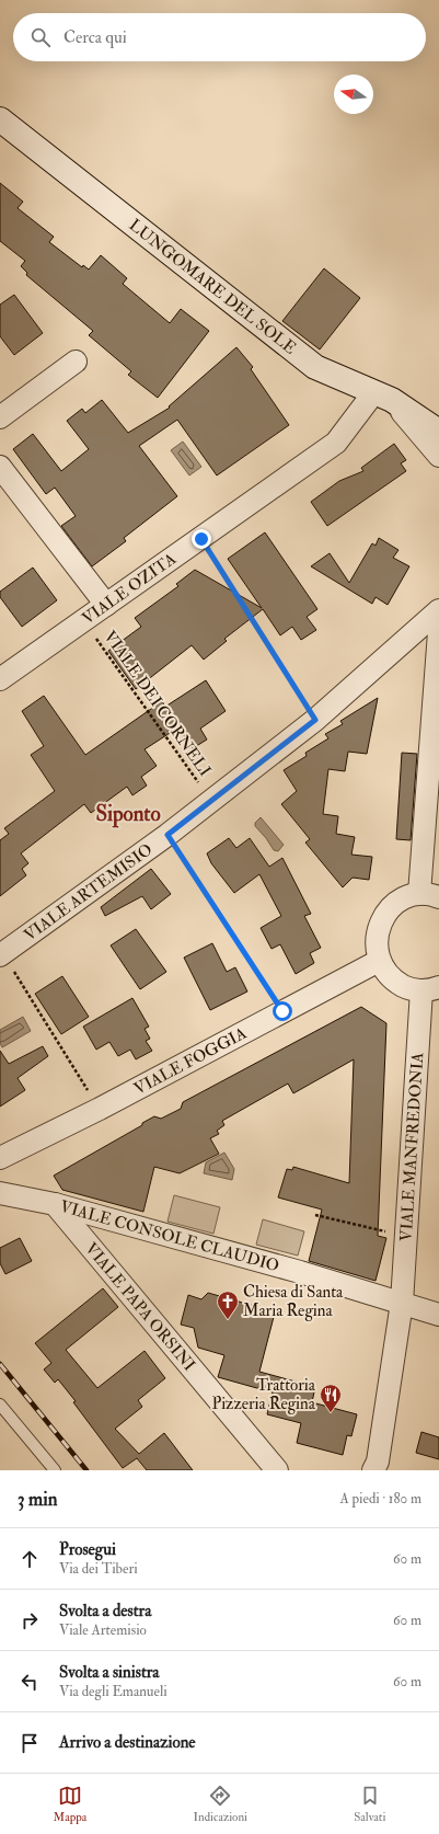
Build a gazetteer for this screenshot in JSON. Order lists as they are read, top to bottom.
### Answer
{
  "streets": {
    "street": [
      "LUNGOMARE DEL SOLE",
      "VIALE OZITA",
      "VIALE ARTEMISIO",
      "VIALE FOGGIA",
      "VIALE MANFREDONIA",
      "VIALE CONSOLE CLAUDIO",
      "VIALE PAPA ORSINI"
    ],
    "path": ["VIALE DEI CORNELI"]
  },
  "crossings": [
    ["LUNGOMARE DEL SOLE", "VIALE OZITA"],
    ["VIALE OZITA", "VIALE DEI CORNELI"],
    ["VIALE DEI CORNELI", "VIALE ARTEMISIO"],
    ["VIALE MANFREDONIA", "VIALE CONSOLE CLAUDIO"],
    ["VIALE CONSOLE CLAUDIO", "VIALE PAPA ORSINI"]
  ],
  "districts": ["Siponto"],
  "places": {
    "church": ["Chiesa di Santa Maria Regina"],
    "restaurant": ["Trattoria Pizzeria Regina"]
  },
  "north": "left",
  "page": {
    "search": "Cerca qui",
    "heading": ["3 min", "A piedi · 180 m"],
    "list": [
      ["Prosegui", "Via dei Tiberi", "60 m"],
      ["Svolta a destra", "Viale Artemisio", "60 m"],
      ["Svolta a sinistra", "Via degli Emanueli", "60 m"],
      "Arrivo a destinazione"
    ],
    "nav": ["Mappa", "Indicazioni", "Salvati"]
  }
}
